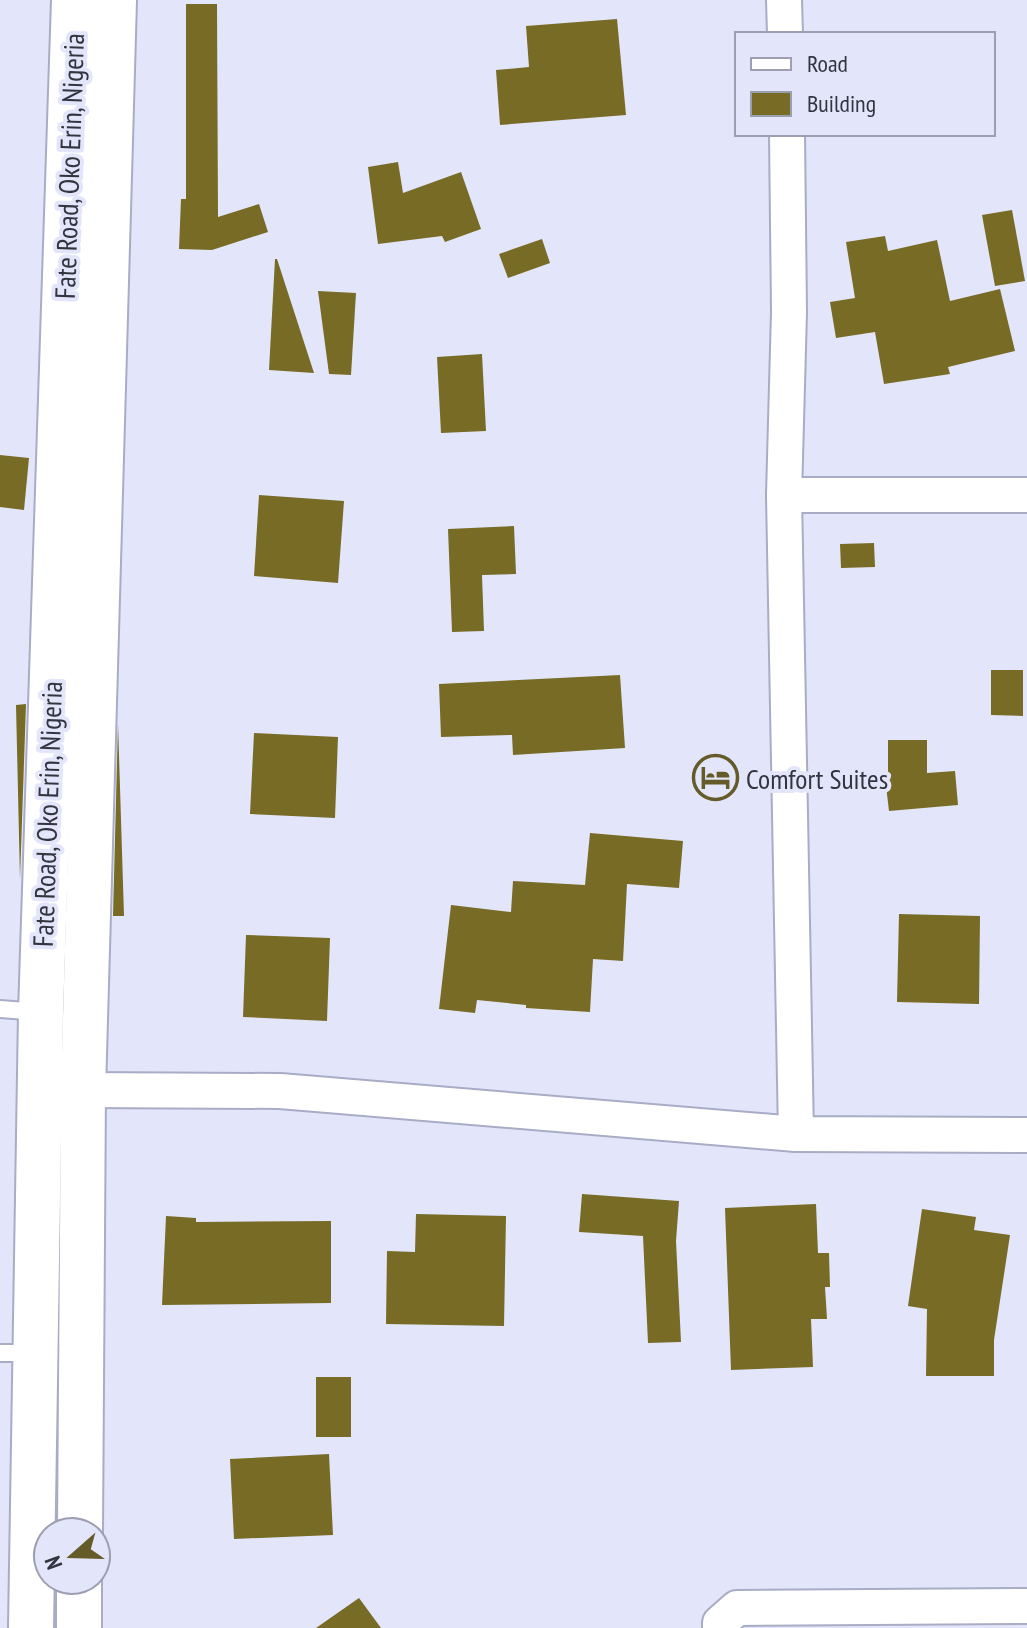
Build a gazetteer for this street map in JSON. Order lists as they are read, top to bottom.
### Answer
{
  "streets": {
    "street": ["Fate Road, Oko Erin, Nigeria"]
  },
  "places": {
    "hotel": ["Comfort Suites"]
  },
  "legend": ["Road", "Building"],
  "north": "left"
}
